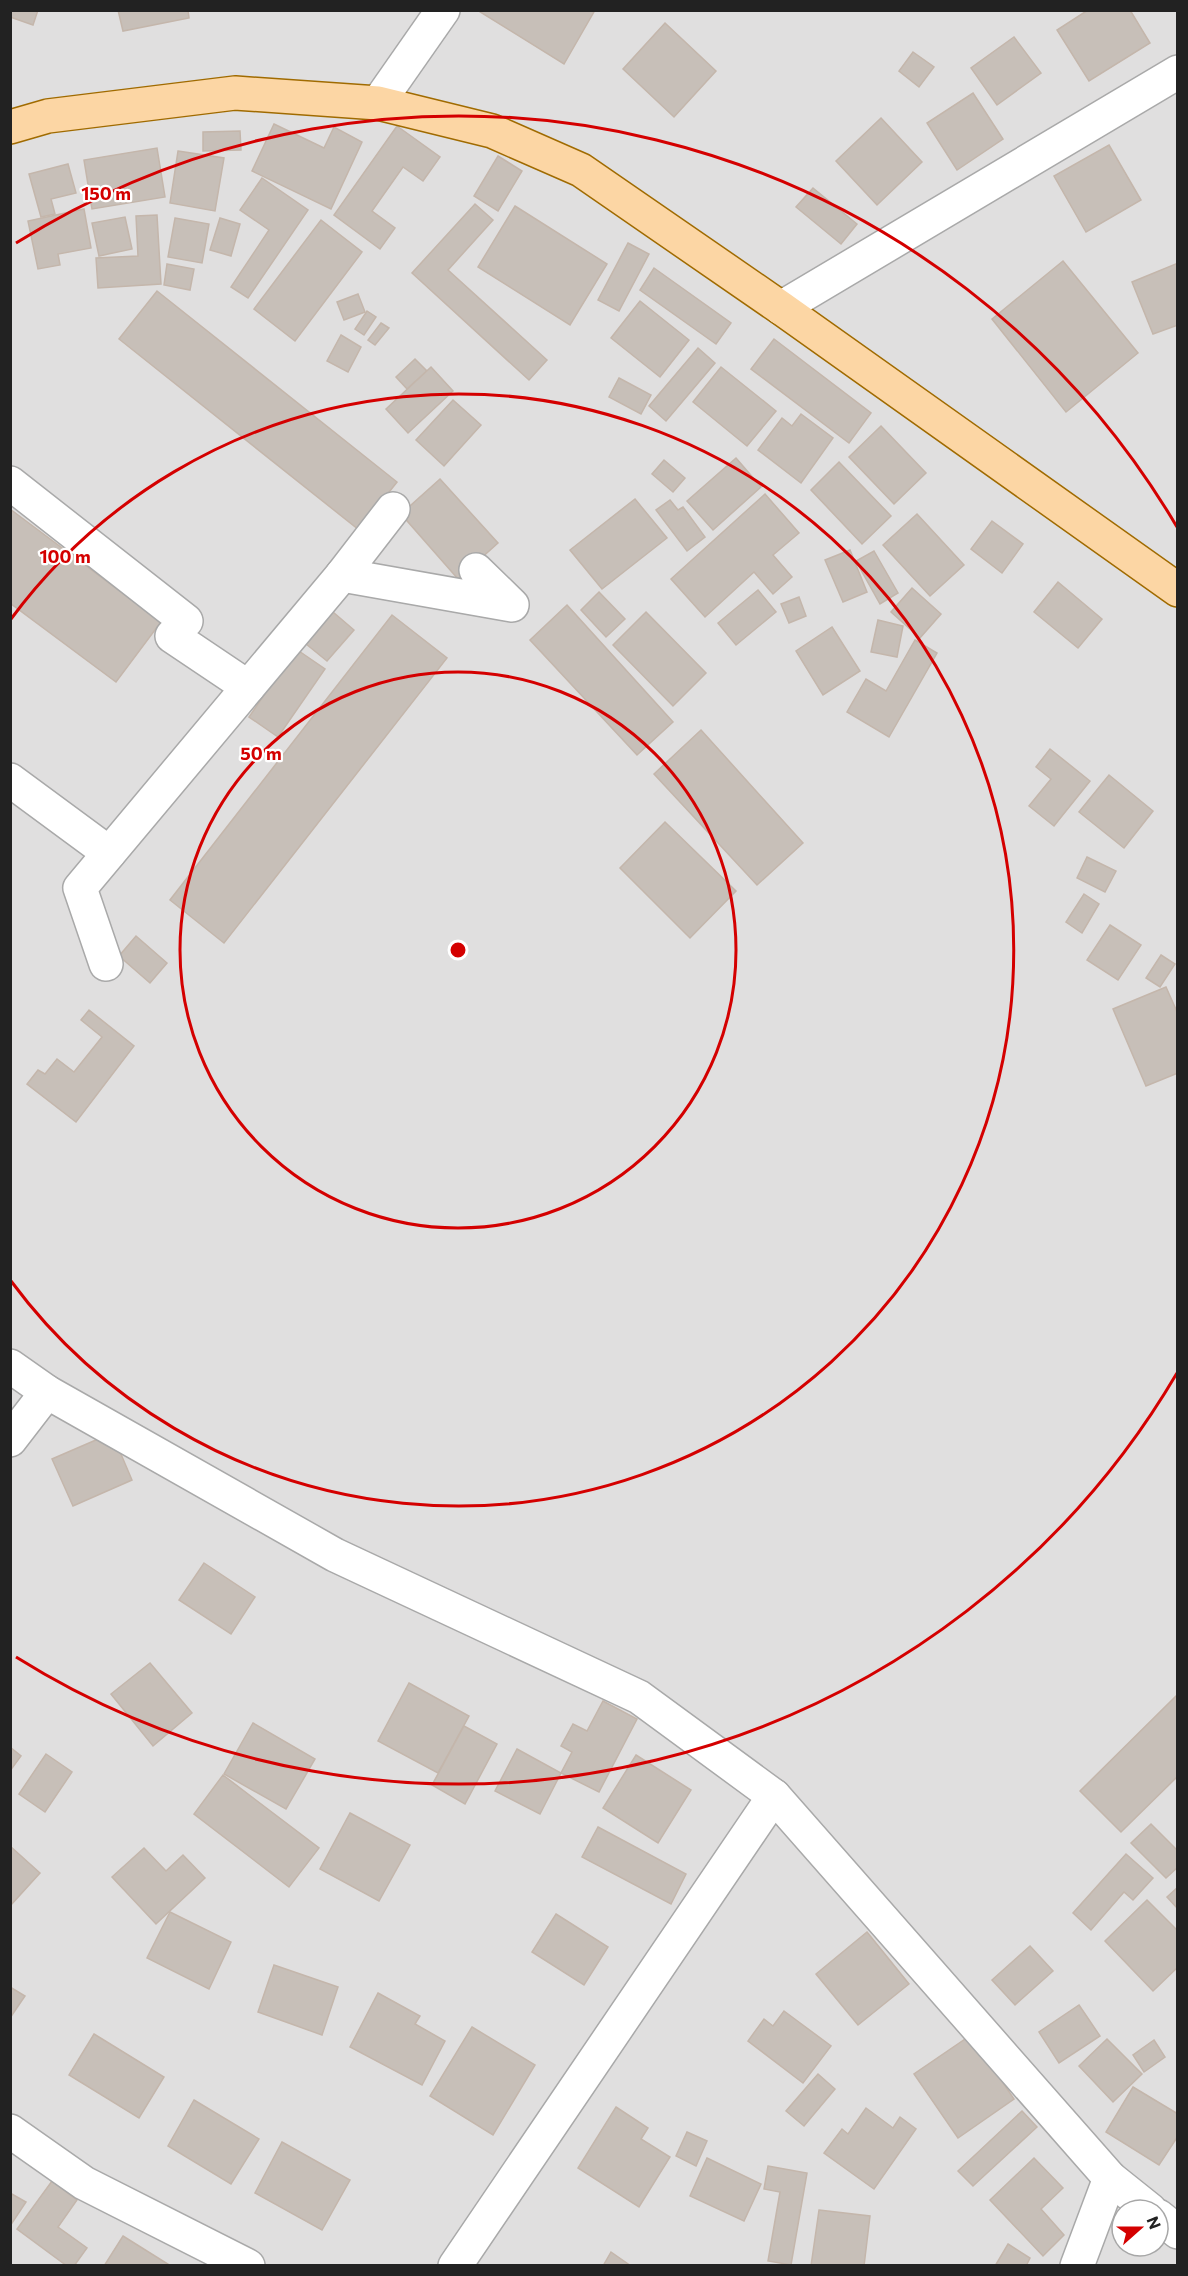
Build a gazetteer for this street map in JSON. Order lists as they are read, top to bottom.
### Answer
{
  "north": "right",
  "rings": ["150 m", "100 m", "50 m"]
}
